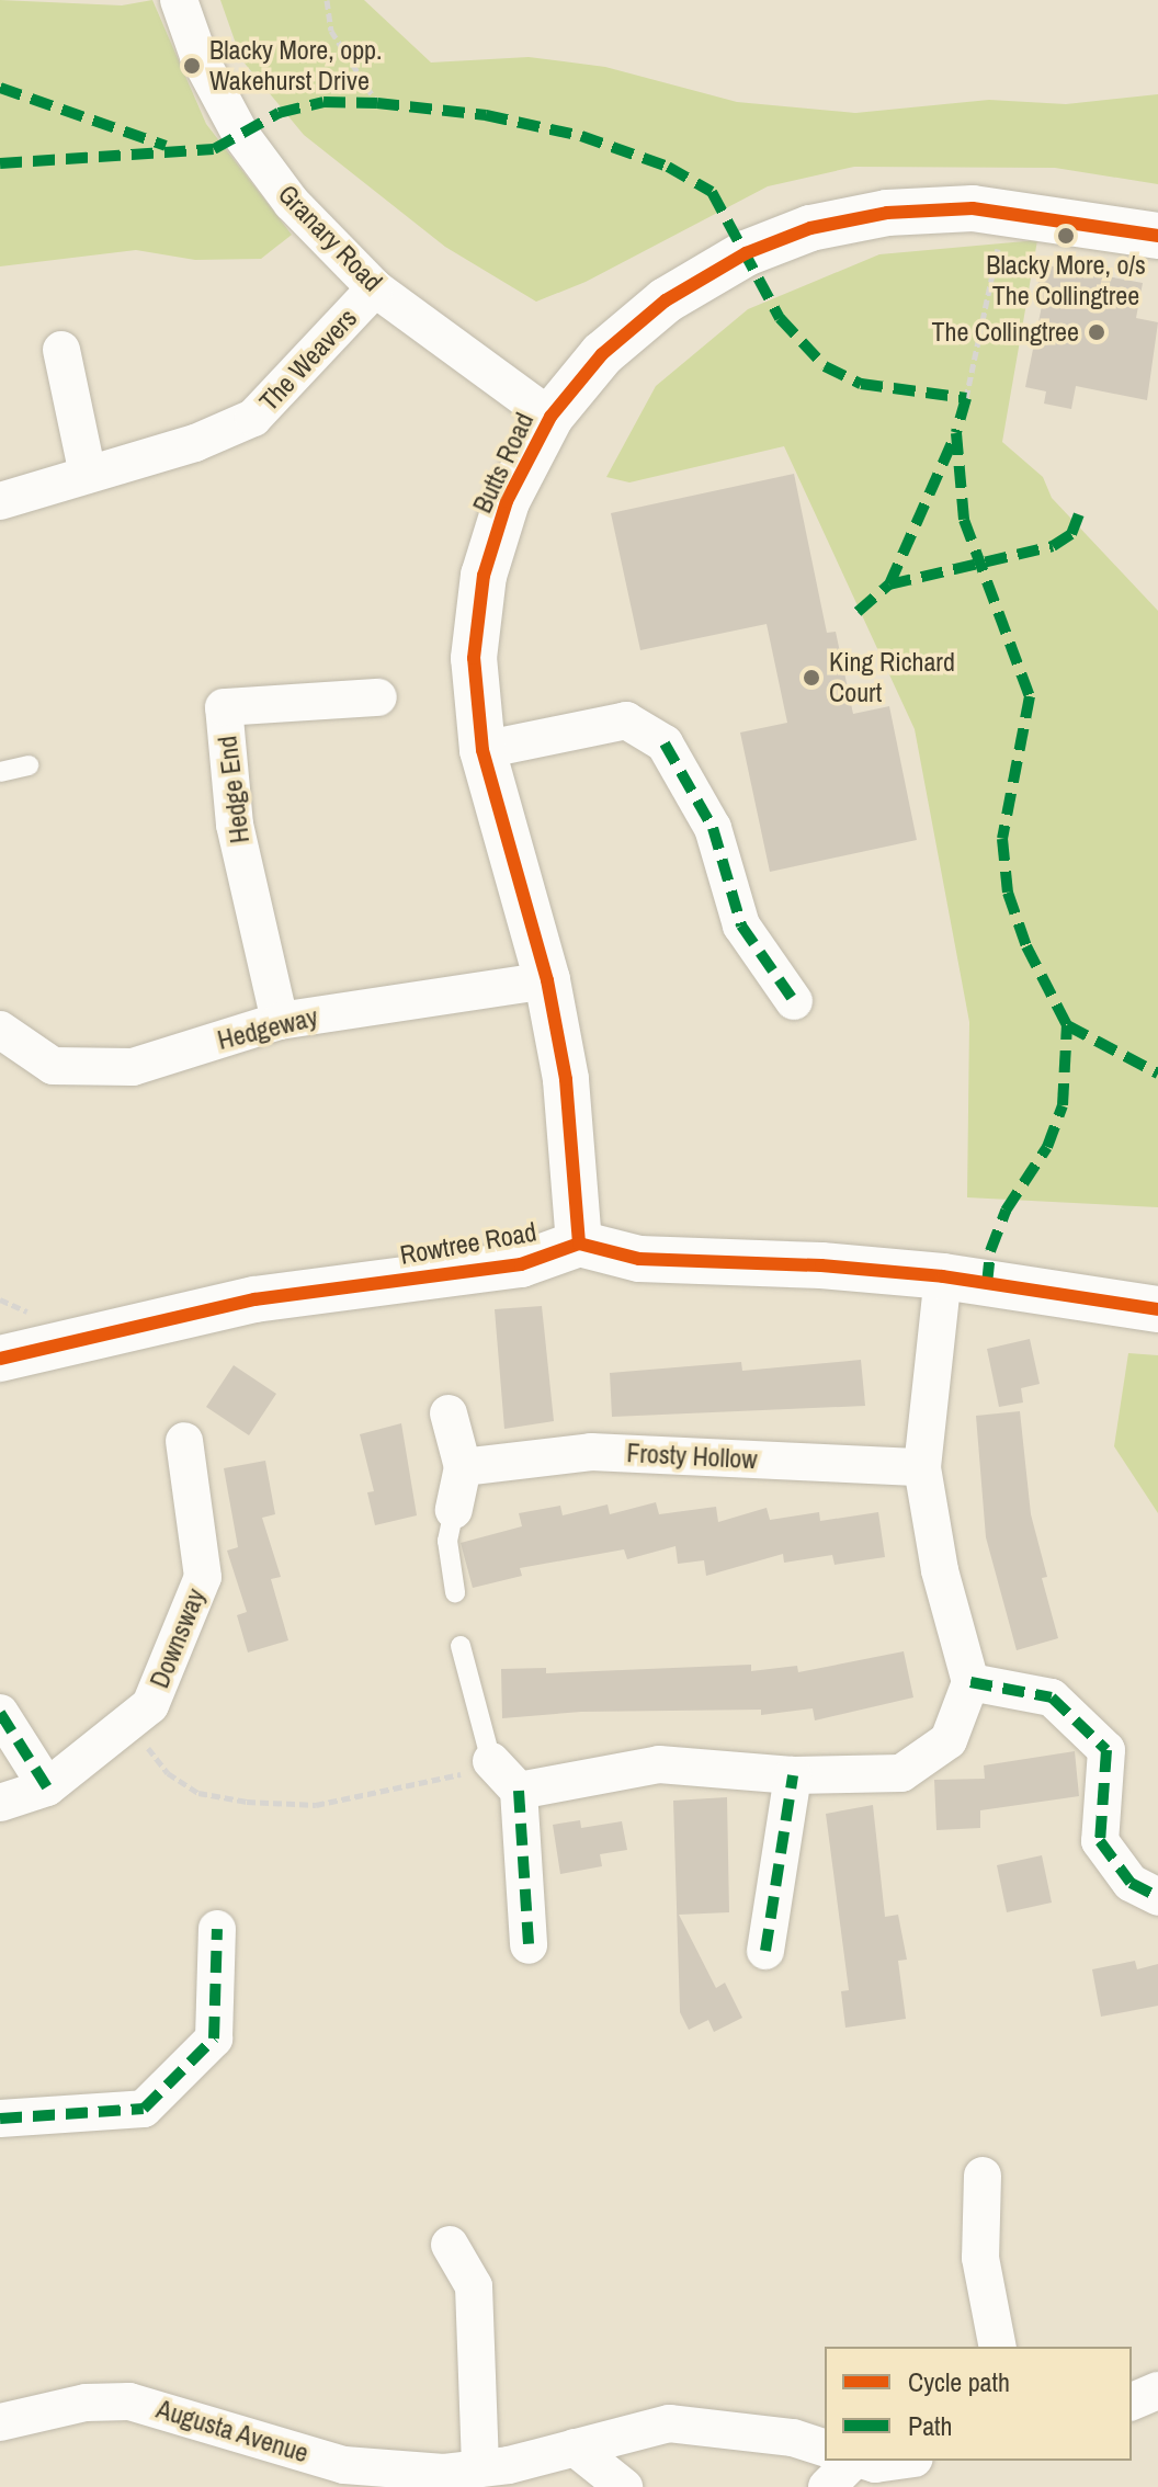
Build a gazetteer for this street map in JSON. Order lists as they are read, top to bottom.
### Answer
{
  "streets": {
    "street": [
      "Granary Road",
      "The Weavers",
      "Butts Road",
      "Hedge End",
      "Hedgeway",
      "Rowtree Road",
      "Frosty Hollow",
      "Downsway",
      "Augusta Avenue"
    ]
  },
  "crossings": [
    ["Granary Road", "The Weavers"],
    ["Granary Road", "Butts Road"],
    ["Butts Road", "Hedgeway"],
    ["Butts Road", "Rowtree Road"],
    ["Hedge End", "Hedgeway"]
  ],
  "places": [
    "Blacky More, opp. Wakehurst Drive",
    "Blacky More, o/s The Collingtree",
    "The Collingtree",
    "King Richard Court"
  ],
  "legend": ["Cycle path", "Path"]
}
